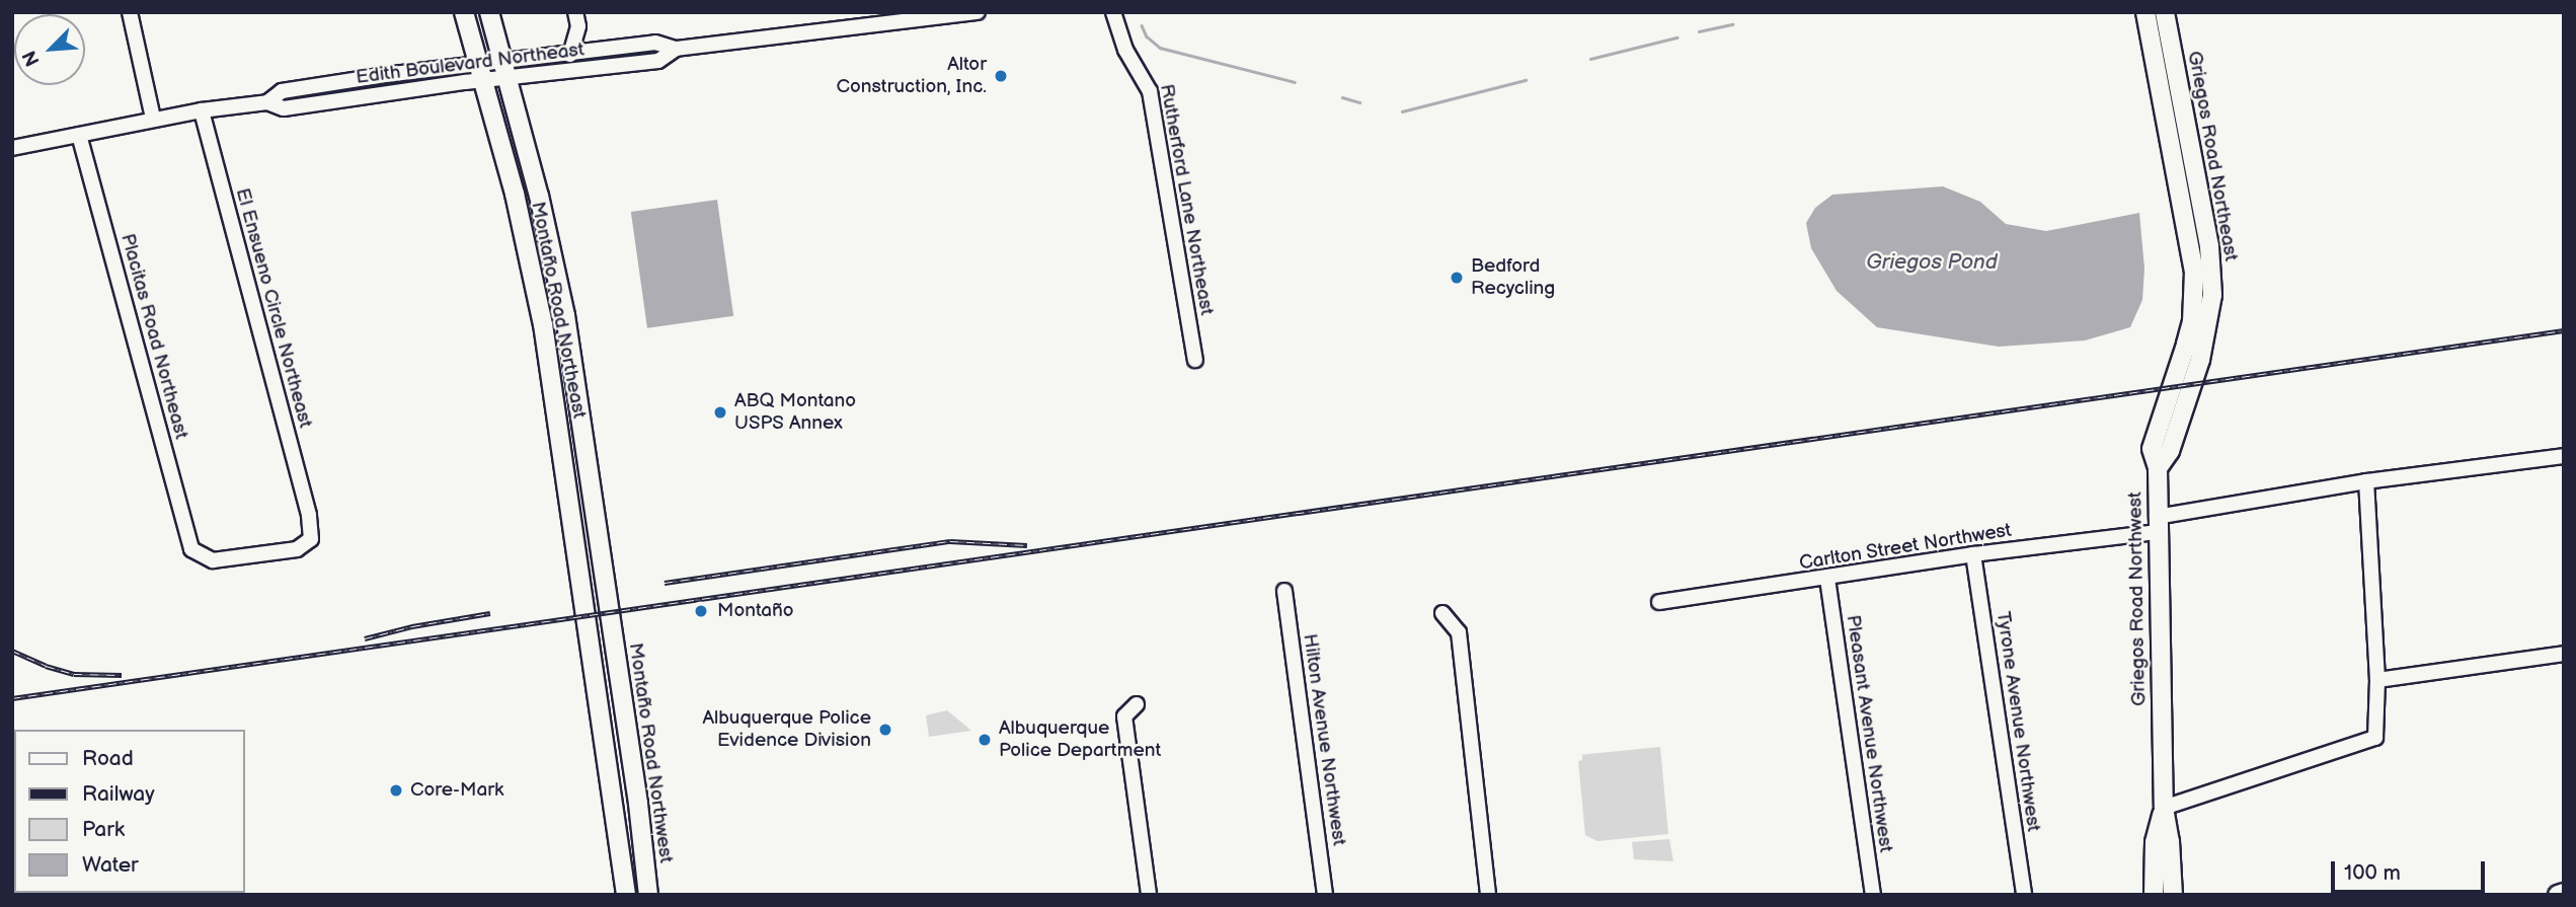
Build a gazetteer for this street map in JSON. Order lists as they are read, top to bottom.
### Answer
{
  "streets": {
    "main road": [
      "Griegos Road Northeast",
      "Montaño Road Northeast",
      "Griegos Road Northwest",
      "Montaño Road Northwest"
    ],
    "street": [
      "Edith Boulevard Northeast",
      "Rutherford Lane Northeast",
      "El Ensueno Circle Northeast",
      "Placitas Road Northeast",
      "Carlton Street Northwest",
      "Tyrone Avenue Northwest",
      "Pleasant Avenue Northwest",
      "Hilton Avenue Northwest"
    ]
  },
  "crossings": [
    ["Edith Boulevard Northeast", "El Ensueno Circle Northeast"],
    ["Edith Boulevard Northeast", "Montaño Road Northeast"],
    ["Edith Boulevard Northeast", "Placitas Road Northeast"],
    ["Griegos Road Northeast", "Griegos Road Northwest"],
    ["El Ensueno Circle Northeast", "Placitas Road Northeast"],
    ["Montaño Road Northeast", "Montaño Road Northwest"],
    ["Carlton Street Northwest", "Griegos Road Northwest"],
    ["Carlton Street Northwest", "Tyrone Avenue Northwest"],
    ["Carlton Street Northwest", "Pleasant Avenue Northwest"]
  ],
  "water": ["Griegos Pond"],
  "places": [
    "Altor Construction, Inc.",
    "Bedford Recycling",
    "ABQ Montano USPS Annex",
    "Montaño",
    "Albuquerque Police Evidence Division",
    "Albuquerque Police Department",
    "Core-Mark"
  ],
  "legend": [
    "Road",
    "Railway",
    "Park",
    "Water"
  ],
  "scale_bar": "100 m",
  "north": "bottom left"
}
